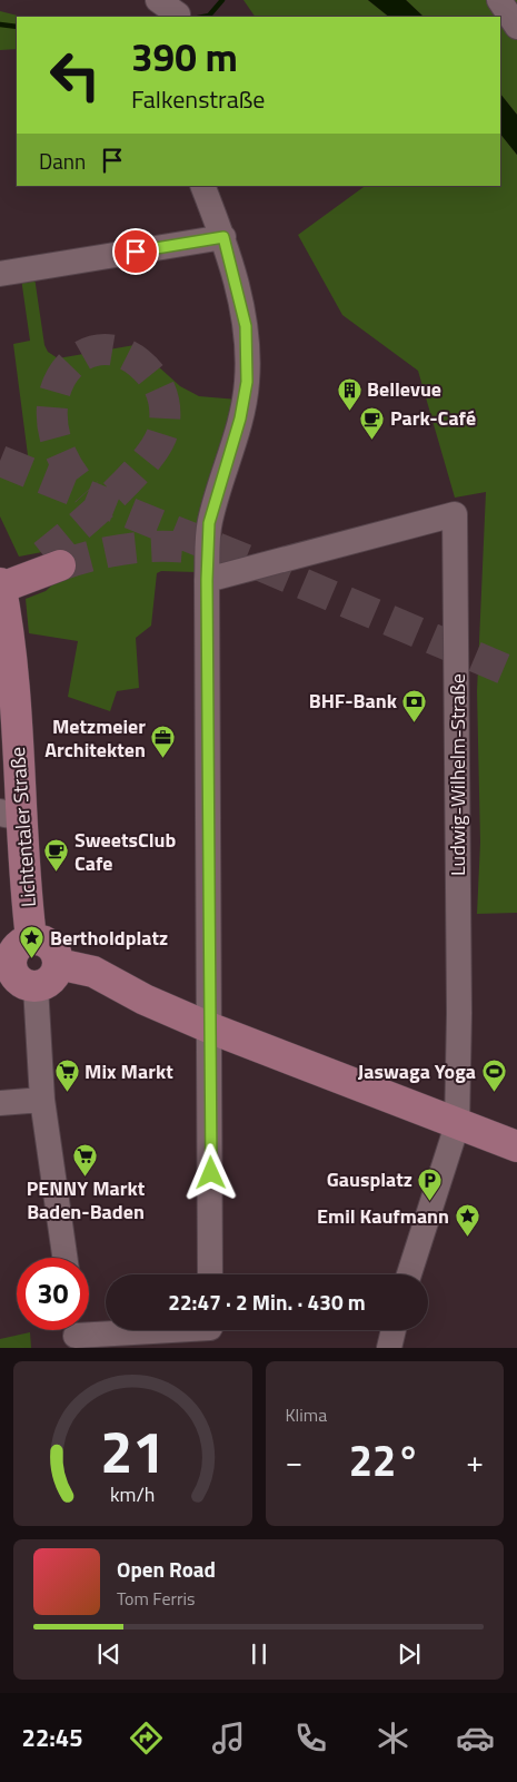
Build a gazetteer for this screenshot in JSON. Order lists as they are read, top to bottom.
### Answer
{
  "streets": {
    "main road": ["Lichtentaler Straße"],
    "street": ["Ludwig-Wilhelm-Straße"]
  },
  "places": {
    "building": ["Bellevue"],
    "cafe": ["Park-Café", "SweetsClub Cafe"],
    "bank": ["BHF-Bank"],
    "office": ["Metzmeier Architekten"],
    "place": ["Bertholdplatz", "Emil Kaufmann"],
    "supermarket": ["Mix Markt", "PENNY Markt Baden-Baden"],
    "sports": ["Jaswaga Yoga"],
    "parking": ["Gausplatz"]
  },
  "page": {
    "turn": ["390 m", "Falkenstraße"],
    "then": "Dann",
    "limit": "30",
    "trip": "22:47 · 2 Min. · 430 m",
    "tile": "Klima",
    "heat": ["−", "22°", "+"],
    "song": ["Open Road", "Tom Ferris"],
    "tabs": "22:45",
    "gauge": ["21", "km/h"]
  }
}
